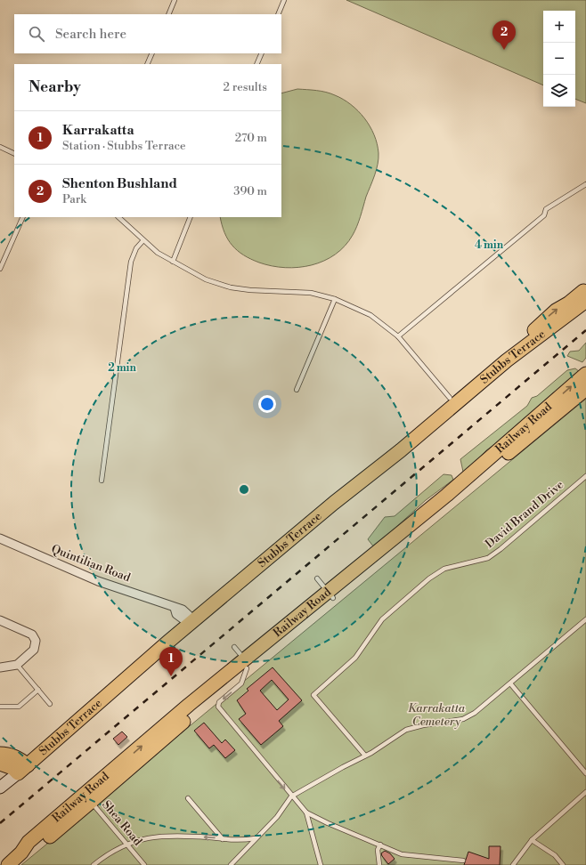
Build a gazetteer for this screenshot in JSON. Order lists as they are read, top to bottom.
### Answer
{
  "streets": {
    "main road": ["Stubbs Terrace", "Railway Road"],
    "street": ["Quintilian Road"],
    "lane": ["David Brand Drive", "Shea Road"]
  },
  "crossings": [
    ["Stubbs Terrace", "Quintilian Road"],
    ["Railway Road", "Shea Road"]
  ],
  "parks": ["Karrakatta Cemetery"],
  "page": {
    "map_buttons": ["+", "−"],
    "search": "Search here",
    "pins": ["2", "1"],
    "heading": ["Nearby", "2 results"],
    "list": [
      {
        "mark": "1",
        "name": "Karrakatta",
        "note": "Station · Stubbs Terrace",
        "value": "270 m"
      },
      {
        "mark": "2",
        "name": "Shenton Bushland",
        "note": "Park",
        "value": "390 m"
      }
    ]
  },
  "rings": ["4 min", "2 min"]
}
